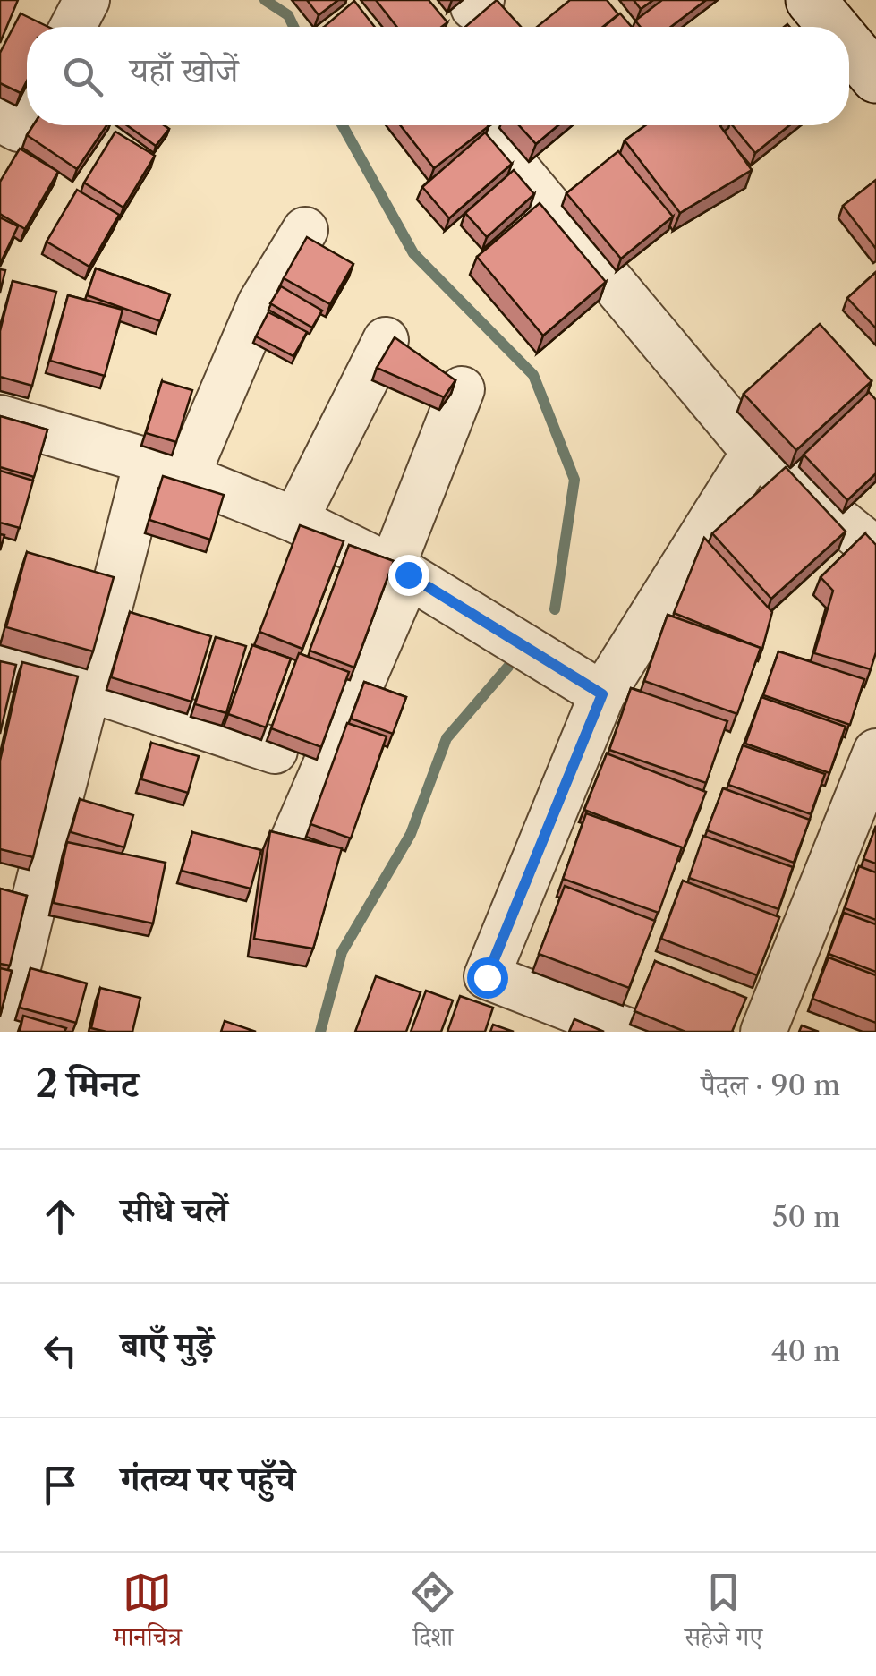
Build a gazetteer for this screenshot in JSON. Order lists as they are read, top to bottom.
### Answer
{
  "page": {
    "search": "यहाँ खोजें",
    "heading": ["2 मिनट", "पैदल · 90 m"],
    "list": [
      ["सीधे चलें", "50 m"],
      ["बाएँ मुड़ें", "40 m"],
      "गंतव्य पर पहुँचे"
    ],
    "nav": ["मानचित्र", "दिशा", "सहेजे गए"]
  }
}
